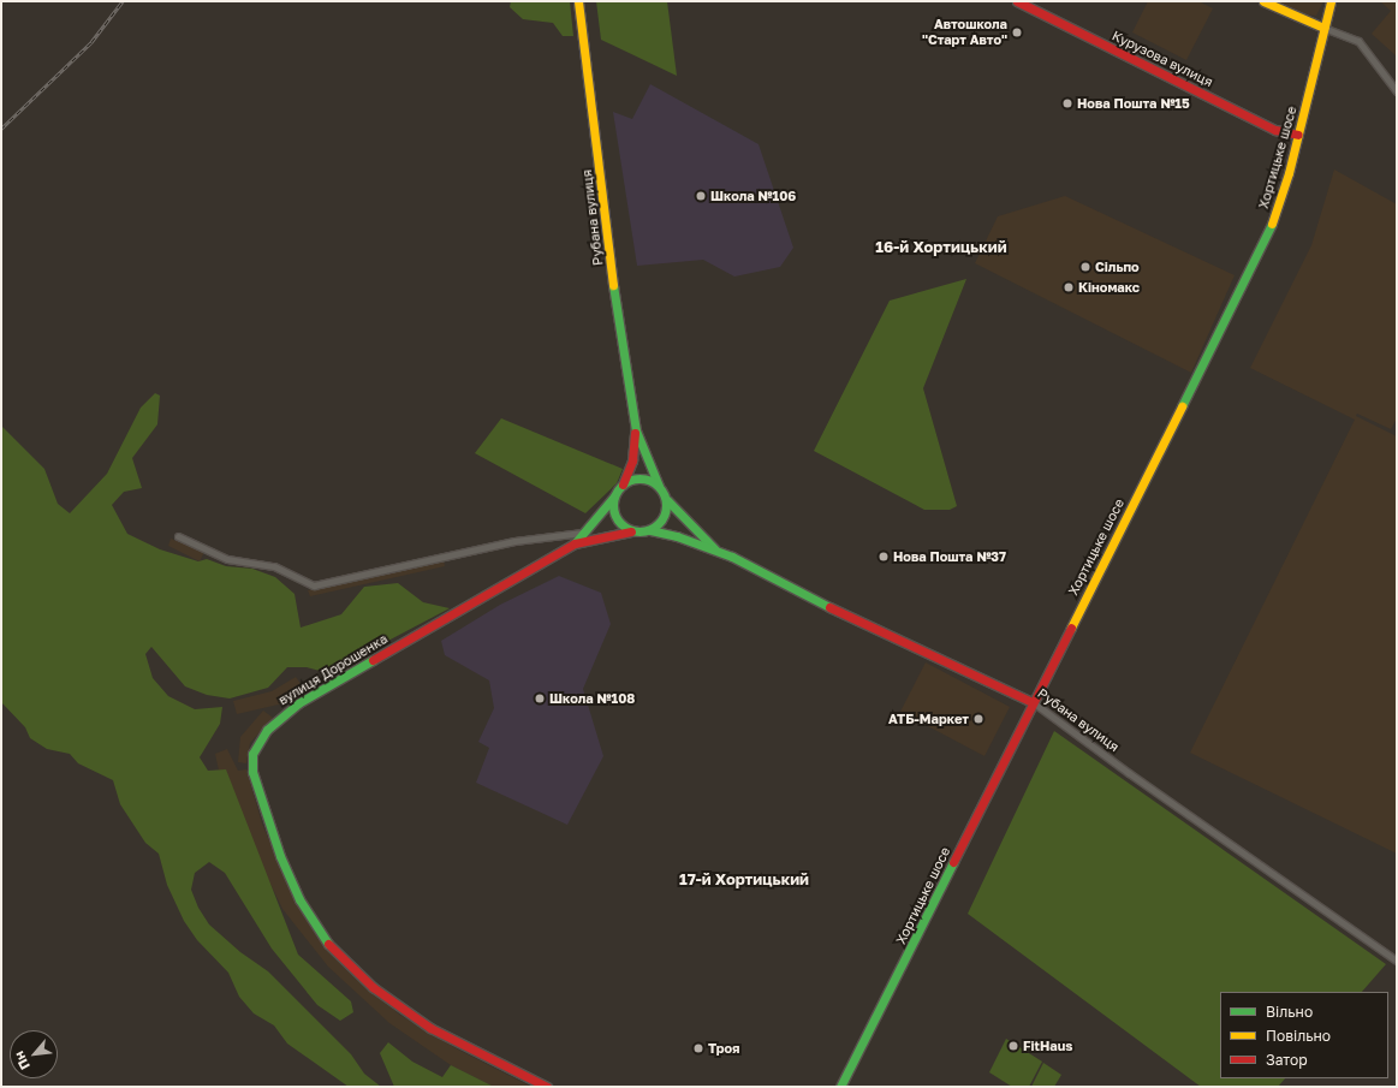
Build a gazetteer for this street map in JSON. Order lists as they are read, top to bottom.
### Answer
{
  "streets": {
    "street": [
      "Курузова вулиця",
      "Хортицьке шосе",
      "Рубана вулиця",
      "вулиця Дорошенка"
    ]
  },
  "crossings": [
    ["Курузова вулиця", "Хортицьке шосе"],
    ["Хортицьке шосе", "Рубана вулиця"],
    ["Рубана вулиця", "вулиця Дорошенка"]
  ],
  "districts": ["16-й Хортицький", "17-й Хортицький"],
  "places": [
    "Автошкола \"Старт Авто\"",
    "Нова Пошта №15",
    "Школа №106",
    "Сільпо",
    "Кіномакс",
    "Нова Пошта №37",
    "Школа №108",
    "АТБ-Маркет",
    "FitHaus",
    "Троя"
  ],
  "legend": ["Вільно", "Повільно", "Затор"],
  "north": "bottom left"
}
